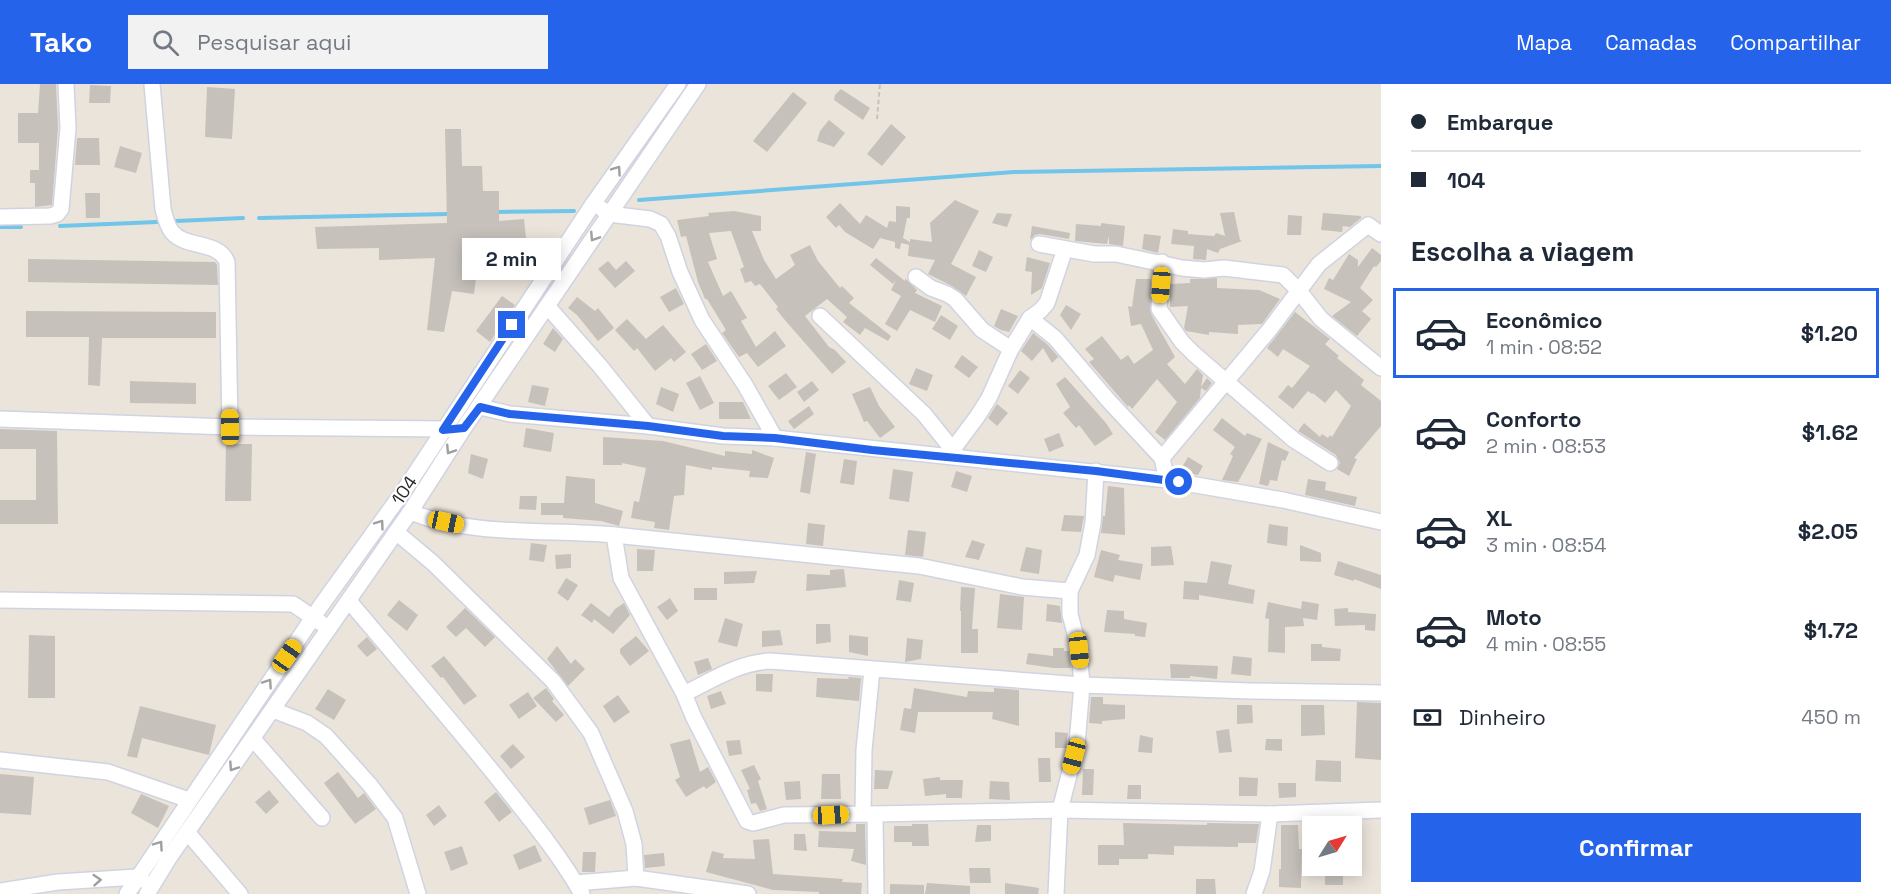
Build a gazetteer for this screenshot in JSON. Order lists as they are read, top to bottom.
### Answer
{
  "streets": {
    "street": ["104"]
  },
  "north": "top right",
  "page": {
    "header": "Tako",
    "search": "Pesquisar aqui",
    "nav": ["Mapa", "Camadas", "Compartilhar"],
    "banner": ["Embarque", "104"],
    "heading": "Escolha a viagem",
    "bubble": "2 min",
    "list": [
      {
        "name": "Econômico",
        "note": "1 min · 08:52",
        "value": "$1.20"
      },
      {
        "name": "Conforto",
        "note": "2 min · 08:53",
        "value": "$1.62"
      },
      {
        "name": "XL",
        "note": "3 min · 08:54",
        "value": "$2.05"
      },
      {
        "name": "Moto",
        "note": "4 min · 08:55",
        "value": "$1.72"
      }
    ],
    "pay": ["Dinheiro", "450 m"],
    "buttons": "Confirmar"
  }
}
